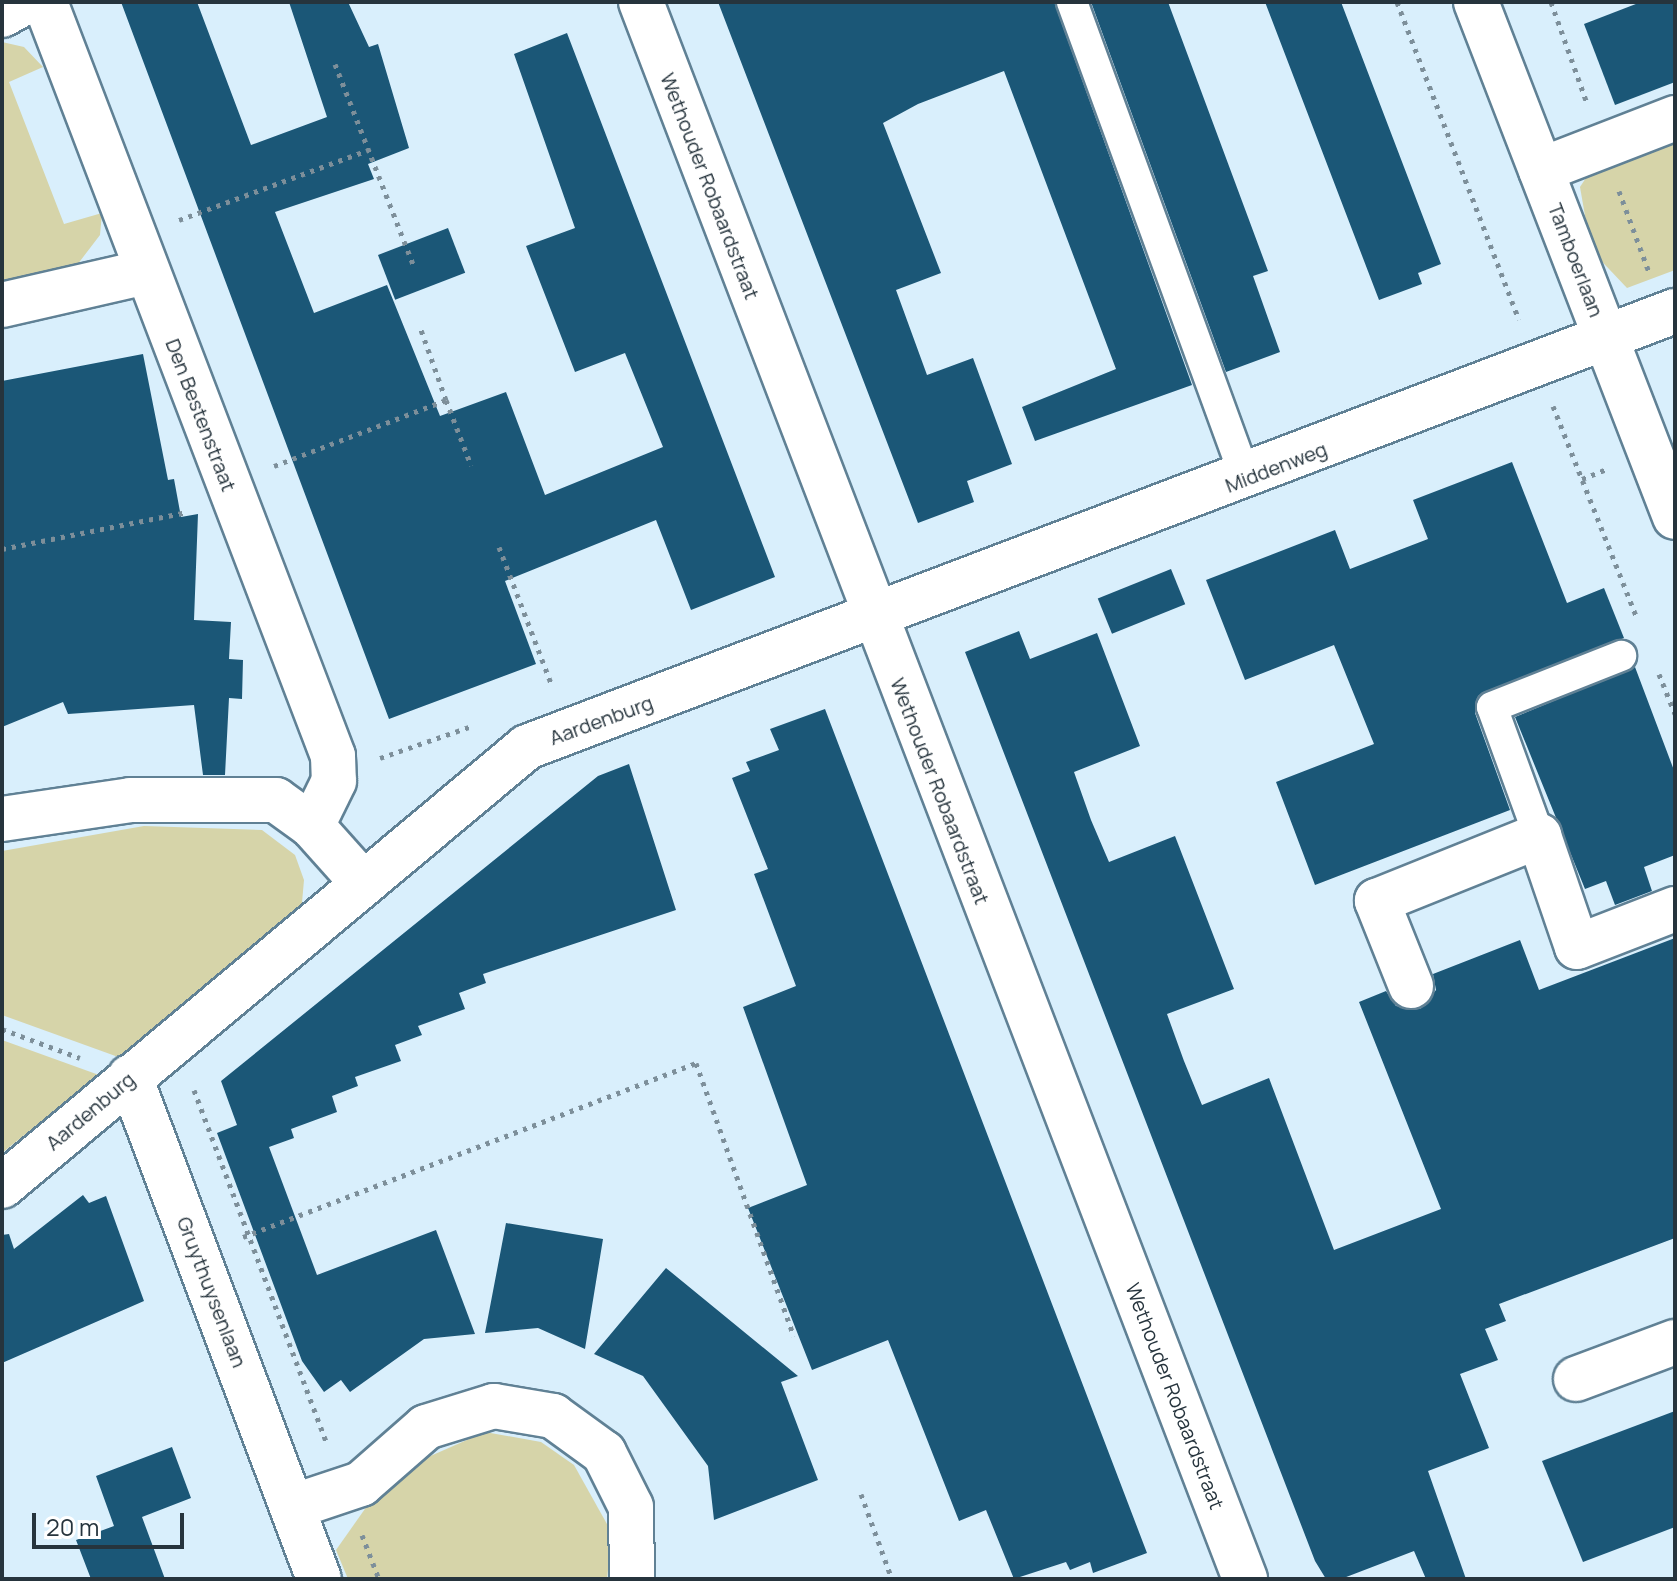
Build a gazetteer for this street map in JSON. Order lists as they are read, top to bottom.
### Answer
{
  "streets": {
    "street": [
      "Wethouder Robaardstraat",
      "Tamboerlaan",
      "Den Bestenstraat",
      "Middenweg",
      "Aardenburg",
      "Gruythuysenlaan"
    ]
  },
  "crossings": [
    ["Wethouder Robaardstraat", "Middenweg"],
    ["Wethouder Robaardstraat", "Aardenburg"],
    ["Tamboerlaan", "Middenweg"],
    ["Middenweg", "Aardenburg"],
    ["Aardenburg", "Gruythuysenlaan"]
  ],
  "scale_bar": "20 m"
}
